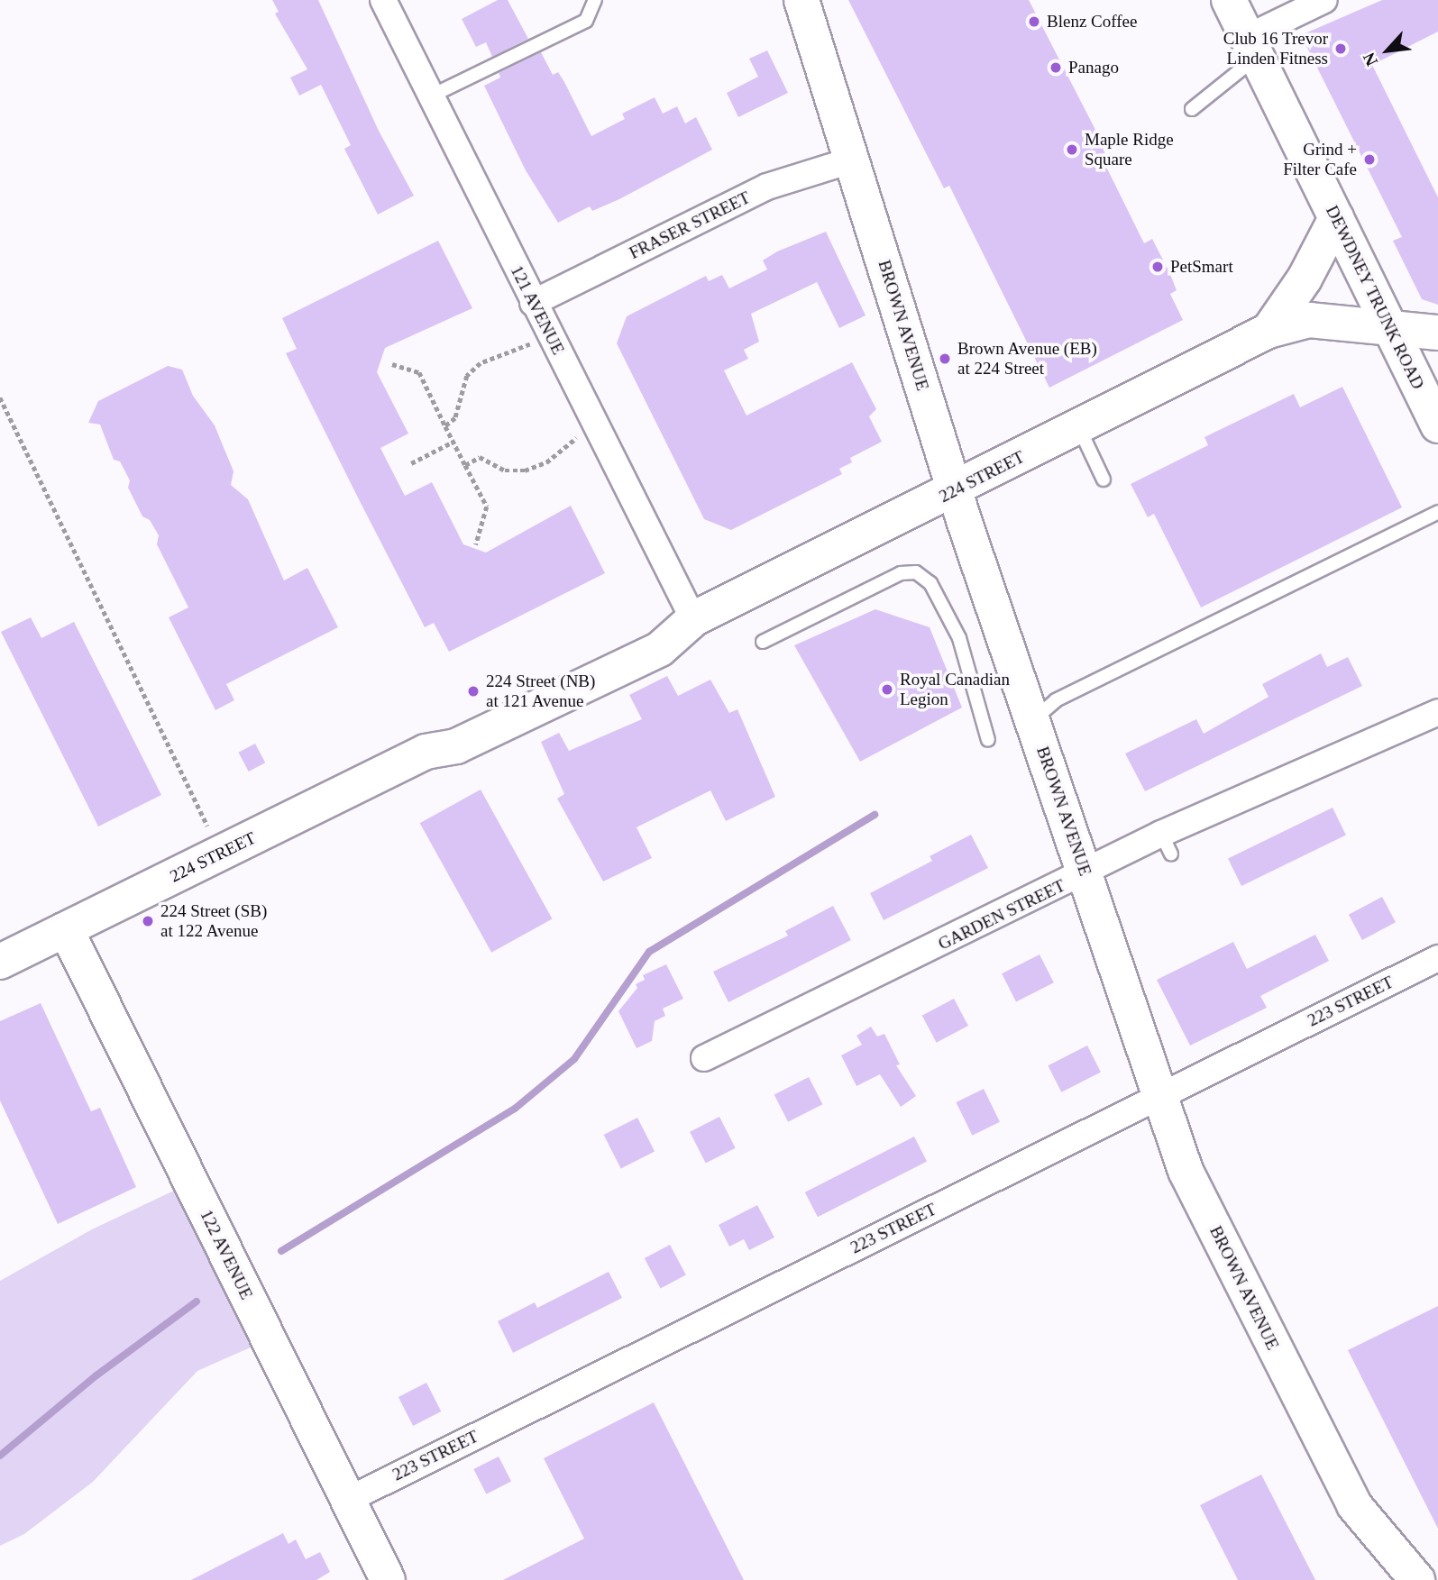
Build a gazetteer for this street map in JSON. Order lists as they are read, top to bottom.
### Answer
{
  "streets": {
    "street": [
      "FRASER STREET",
      "DEWDNEY TRUNK ROAD",
      "121 AVENUE",
      "BROWN AVENUE",
      "224 STREET",
      "GARDEN STREET",
      "223 STREET",
      "122 AVENUE"
    ]
  },
  "crossings": [
    ["FRASER STREET", "121 AVENUE"],
    ["FRASER STREET", "BROWN AVENUE"],
    ["DEWDNEY TRUNK ROAD", "224 STREET"],
    ["121 AVENUE", "224 STREET"],
    ["BROWN AVENUE", "224 STREET"],
    ["BROWN AVENUE", "GARDEN STREET"],
    ["BROWN AVENUE", "223 STREET"],
    ["224 STREET", "122 AVENUE"],
    ["223 STREET", "122 AVENUE"]
  ],
  "places": [
    "Blenz Coffee",
    "Club 16 Trevor Linden Fitness",
    "Panago",
    "Maple Ridge Square",
    "Grind + Filter Cafe",
    "PetSmart",
    "Brown Avenue (EB) at 224 Street",
    "Royal Canadian Legion",
    "224 Street (NB) at 121 Avenue",
    "224 Street (SB) at 122 Avenue"
  ],
  "north": "bottom left"
}
